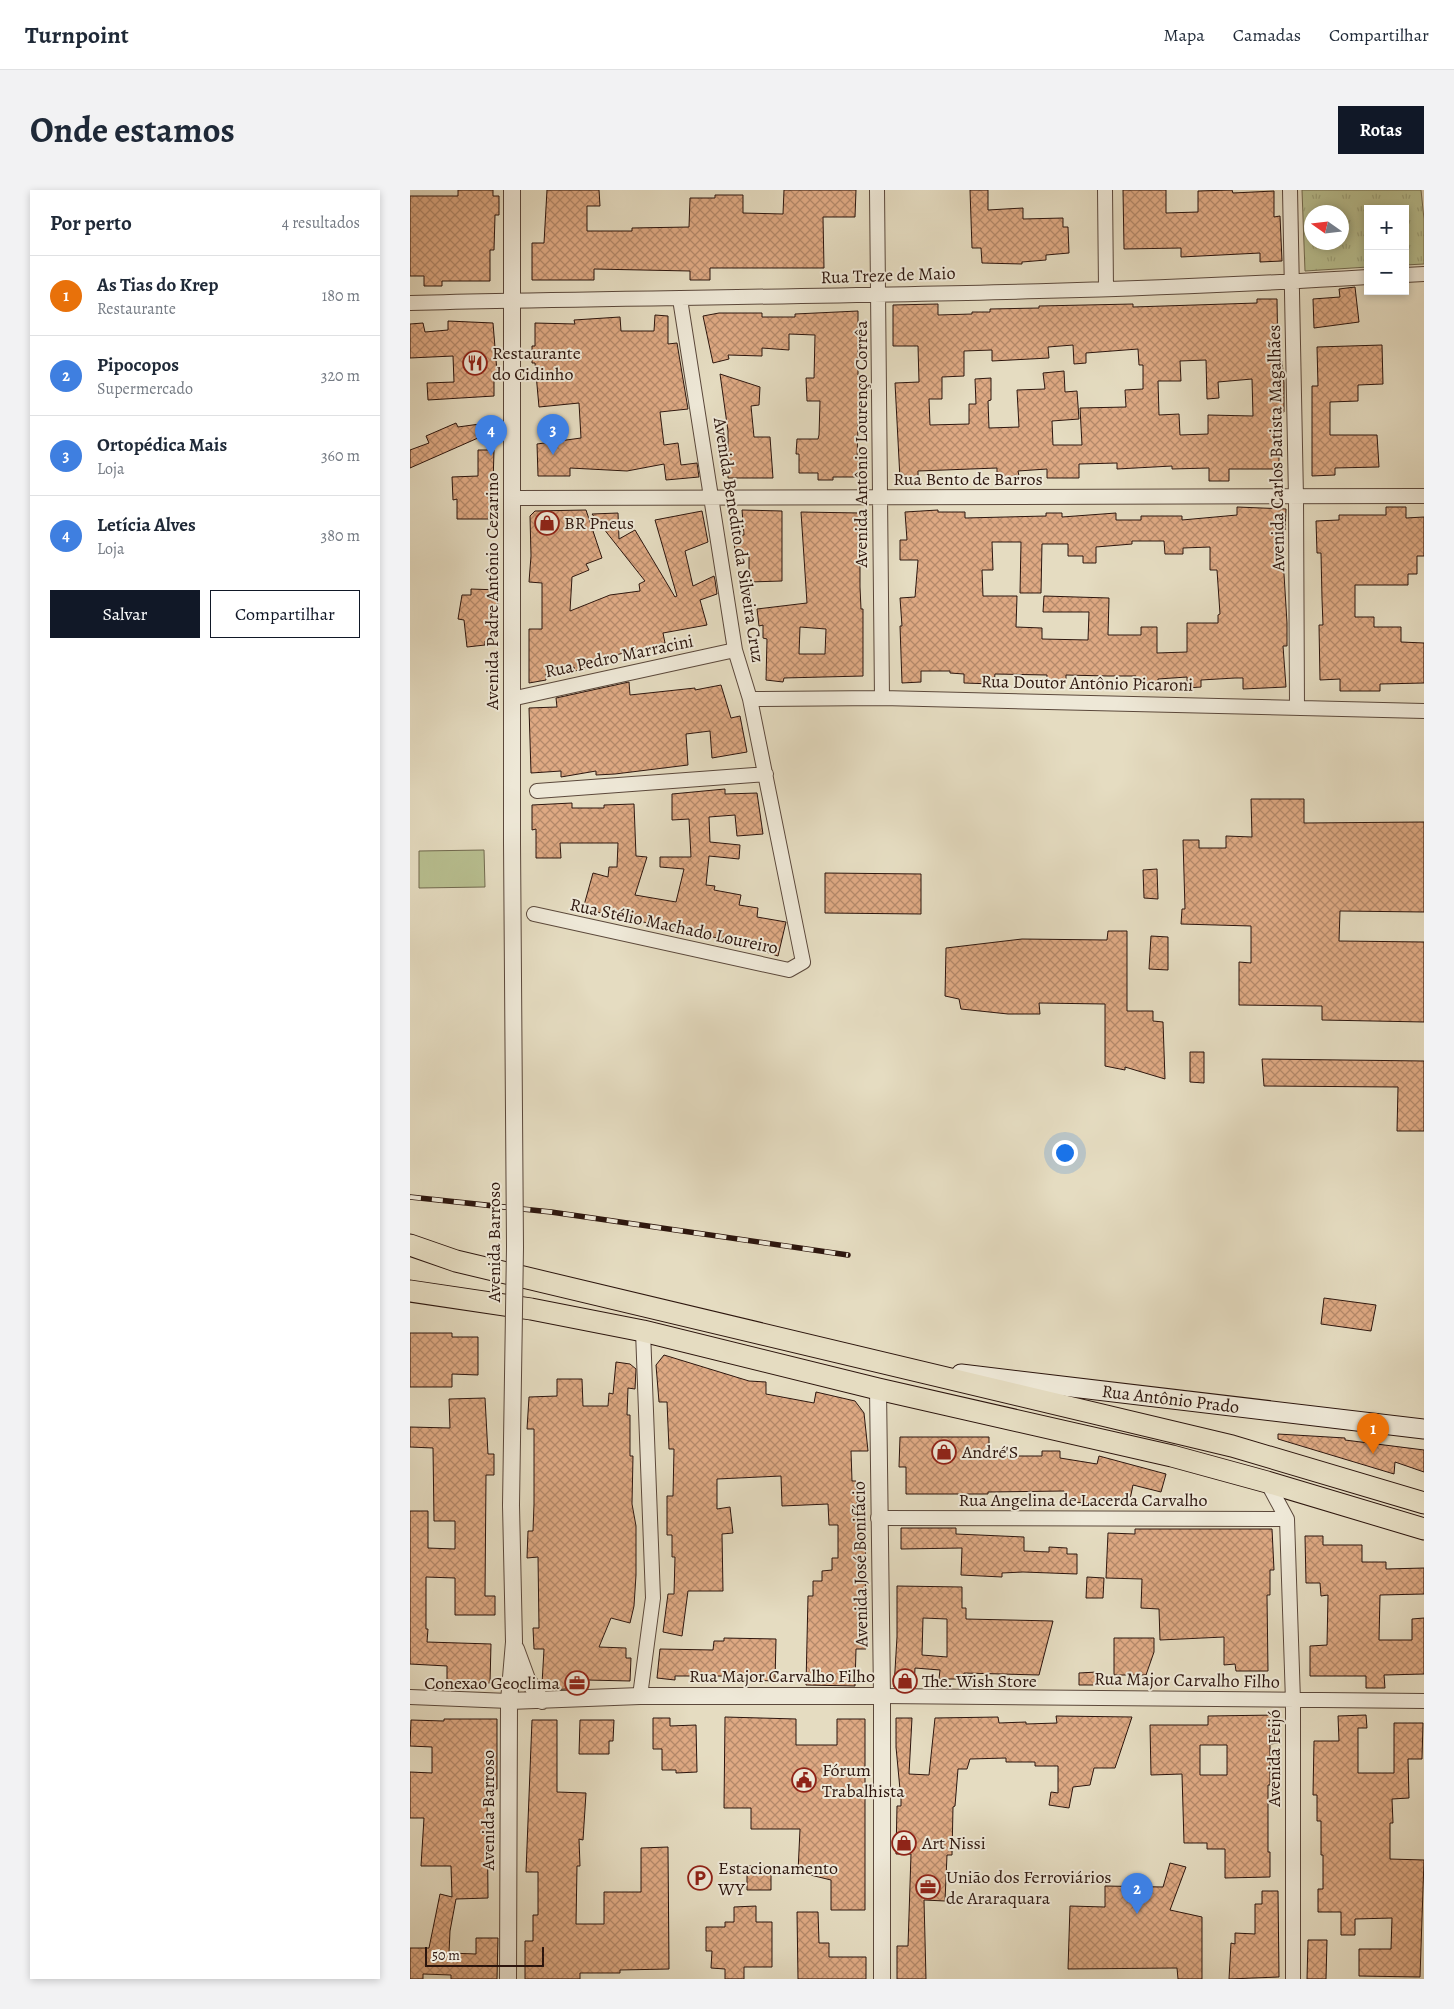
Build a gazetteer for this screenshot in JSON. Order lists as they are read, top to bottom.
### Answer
{
  "streets": {
    "main road": ["Rua Antônio Prado"],
    "street": [
      "Rua Treze de Maio",
      "Avenida Antônio Lourenço Corrêa",
      "Avenida Carlos Batista Magalhães",
      "Rua Bento de Barros",
      "Avenida Benedito da Silveira Cruz",
      "Avenida Padre Antônio Cezarino",
      "Rua Pedro Marracini",
      "Rua Doutor Antônio Picaroni",
      "Rua Stélio Machado Loureiro",
      "Avenida Barroso",
      "Rua Angelina de Lacerda Carvalho",
      "Avenida José Bonifácio",
      "Rua Major Carvalho Filho",
      "Avenida Feijó"
    ]
  },
  "crossings": [
    ["Rua Treze de Maio", "Avenida Antônio Lourenço Corrêa"],
    ["Rua Treze de Maio", "Avenida Carlos Batista Magalhães"],
    ["Rua Treze de Maio", "Avenida Benedito da Silveira Cruz"],
    ["Rua Treze de Maio", "Avenida Padre Antônio Cezarino"],
    ["Avenida Antônio Lourenço Corrêa", "Rua Bento de Barros"],
    ["Avenida Antônio Lourenço Corrêa", "Rua Doutor Antônio Picaroni"],
    ["Avenida Carlos Batista Magalhães", "Rua Bento de Barros"],
    ["Avenida Carlos Batista Magalhães", "Rua Doutor Antônio Picaroni"],
    ["Rua Bento de Barros", "Avenida Benedito da Silveira Cruz"],
    ["Rua Bento de Barros", "Avenida Padre Antônio Cezarino"],
    ["Avenida Benedito da Silveira Cruz", "Rua Pedro Marracini"],
    ["Avenida Benedito da Silveira Cruz", "Rua Doutor Antônio Picaroni"],
    ["Avenida Benedito da Silveira Cruz", "Rua Stélio Machado Loureiro"],
    ["Avenida Padre Antônio Cezarino", "Rua Pedro Marracini"],
    ["Avenida Padre Antônio Cezarino", "Avenida Barroso"],
    ["Avenida Barroso", "Rua Major Carvalho Filho"],
    ["Rua Angelina de Lacerda Carvalho", "Avenida José Bonifácio"],
    ["Rua Angelina de Lacerda Carvalho", "Avenida Feijó"],
    ["Avenida José Bonifácio", "Rua Major Carvalho Filho"],
    ["Rua Major Carvalho Filho", "Avenida Feijó"]
  ],
  "places": {
    "restaurant": ["Restaurante do Cidinho"],
    "shop": [
      "BR Pneus",
      "André'S",
      "The. Wish Store",
      "Art Nissi"
    ],
    "office": ["Conexao Geoclima", "União dos Ferroviários de Araraquara"],
    "public building": ["Fórum Trabalhista"],
    "parking": ["Estacionamento WY"]
  },
  "scale_bar": "50 m",
  "north": "left",
  "page": {
    "header": "Turnpoint",
    "nav": ["Mapa", "Camadas", "Compartilhar"],
    "title": "Onde estamos",
    "buttons": [
      "Rotas",
      ["Salvar", "Compartilhar"]
    ],
    "heading": ["Por perto", "4 resultados"],
    "map_buttons": ["+", "−"],
    "list": [
      {
        "mark": "1",
        "name": "As Tias do Krep",
        "note": "Restaurante",
        "value": "180 m"
      },
      {
        "mark": "2",
        "name": "Pipocopos",
        "note": "Supermercado",
        "value": "320 m"
      },
      {
        "mark": "3",
        "name": "Ortopédica Mais",
        "note": "Loja",
        "value": "360 m"
      },
      {
        "mark": "4",
        "name": "Letícia Alves",
        "note": "Loja",
        "value": "380 m"
      }
    ],
    "pins": [
      "3",
      "4",
      "1",
      "2"
    ],
    "scale": "50 m"
  }
}
